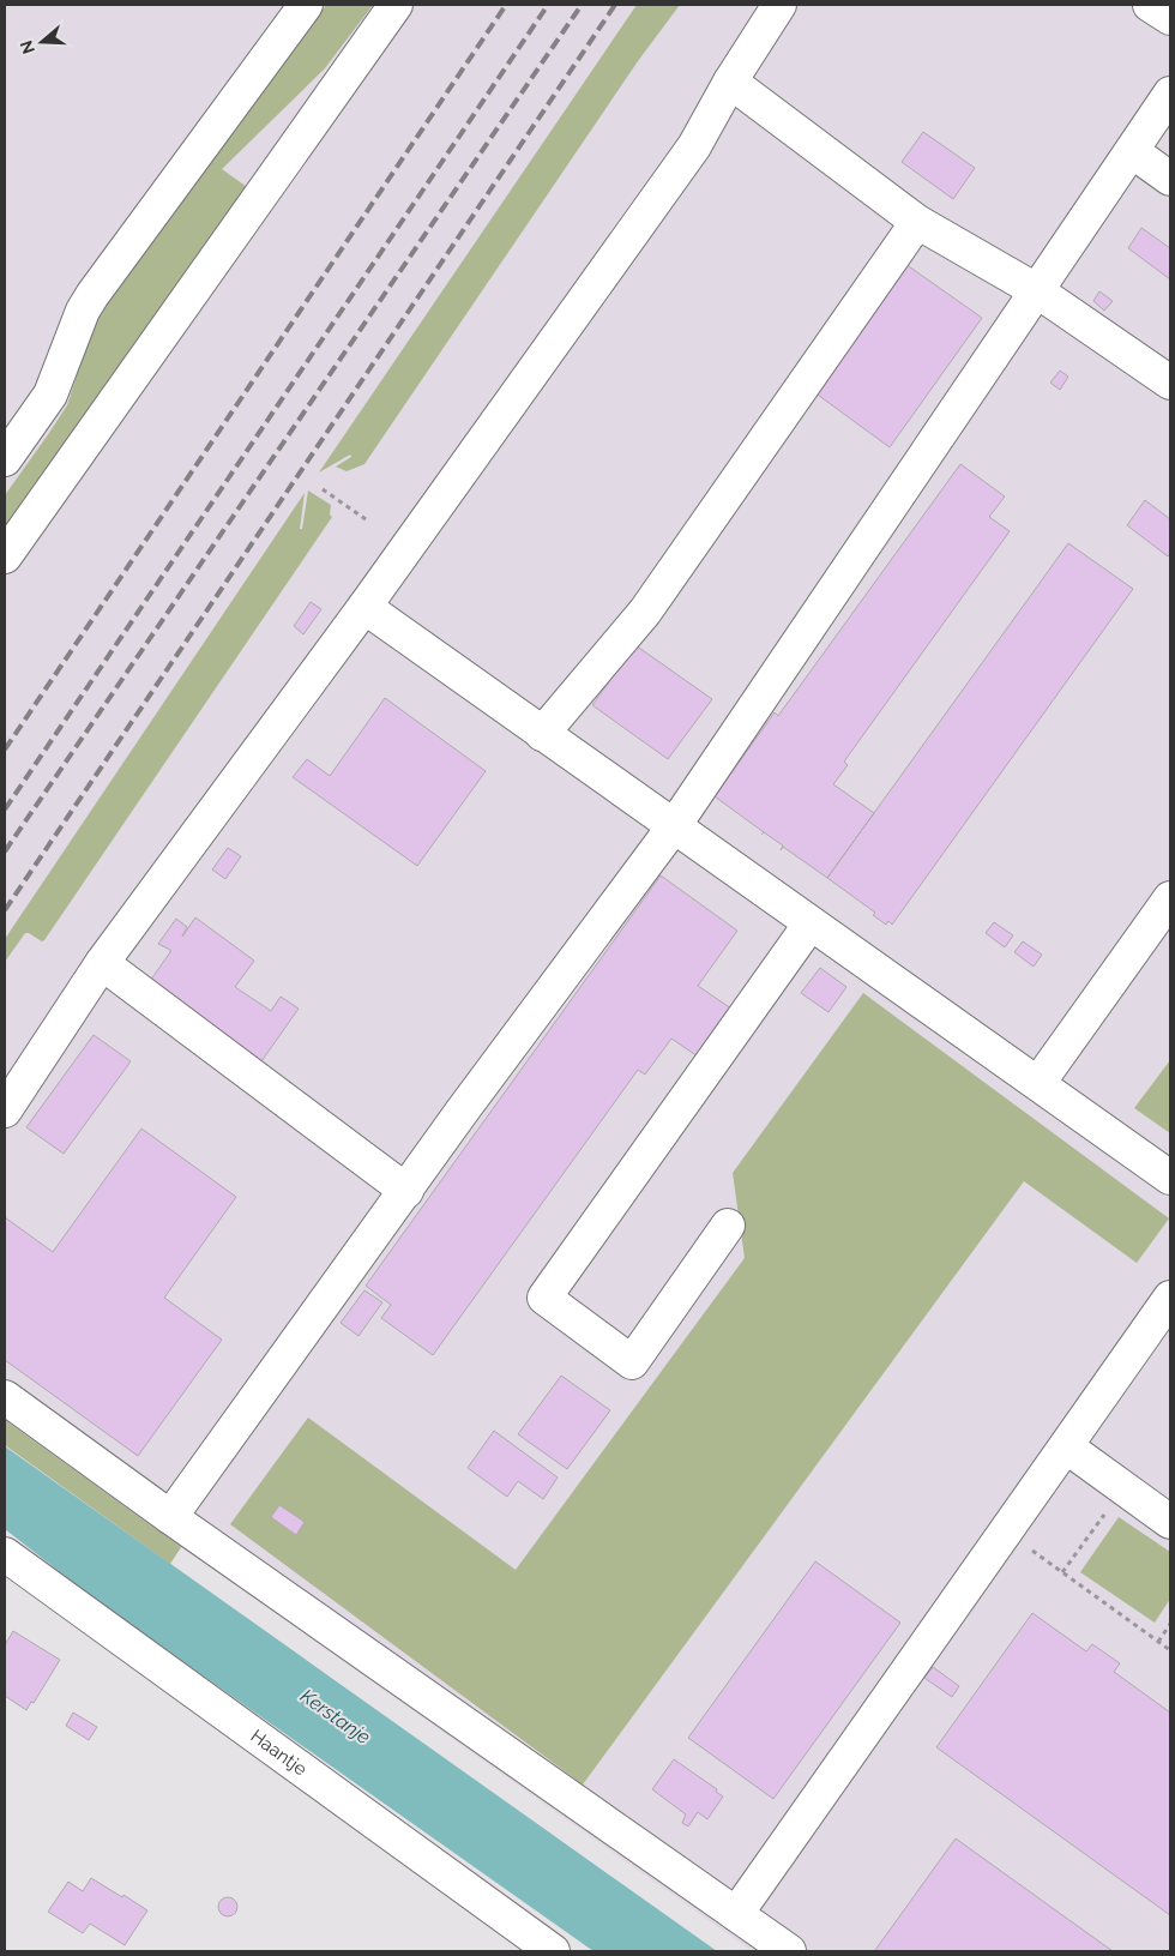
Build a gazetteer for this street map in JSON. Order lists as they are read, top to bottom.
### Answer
{
  "streets": {
    "street": ["Haantje"]
  },
  "water": ["Kerstanje"],
  "north": "left"
}
